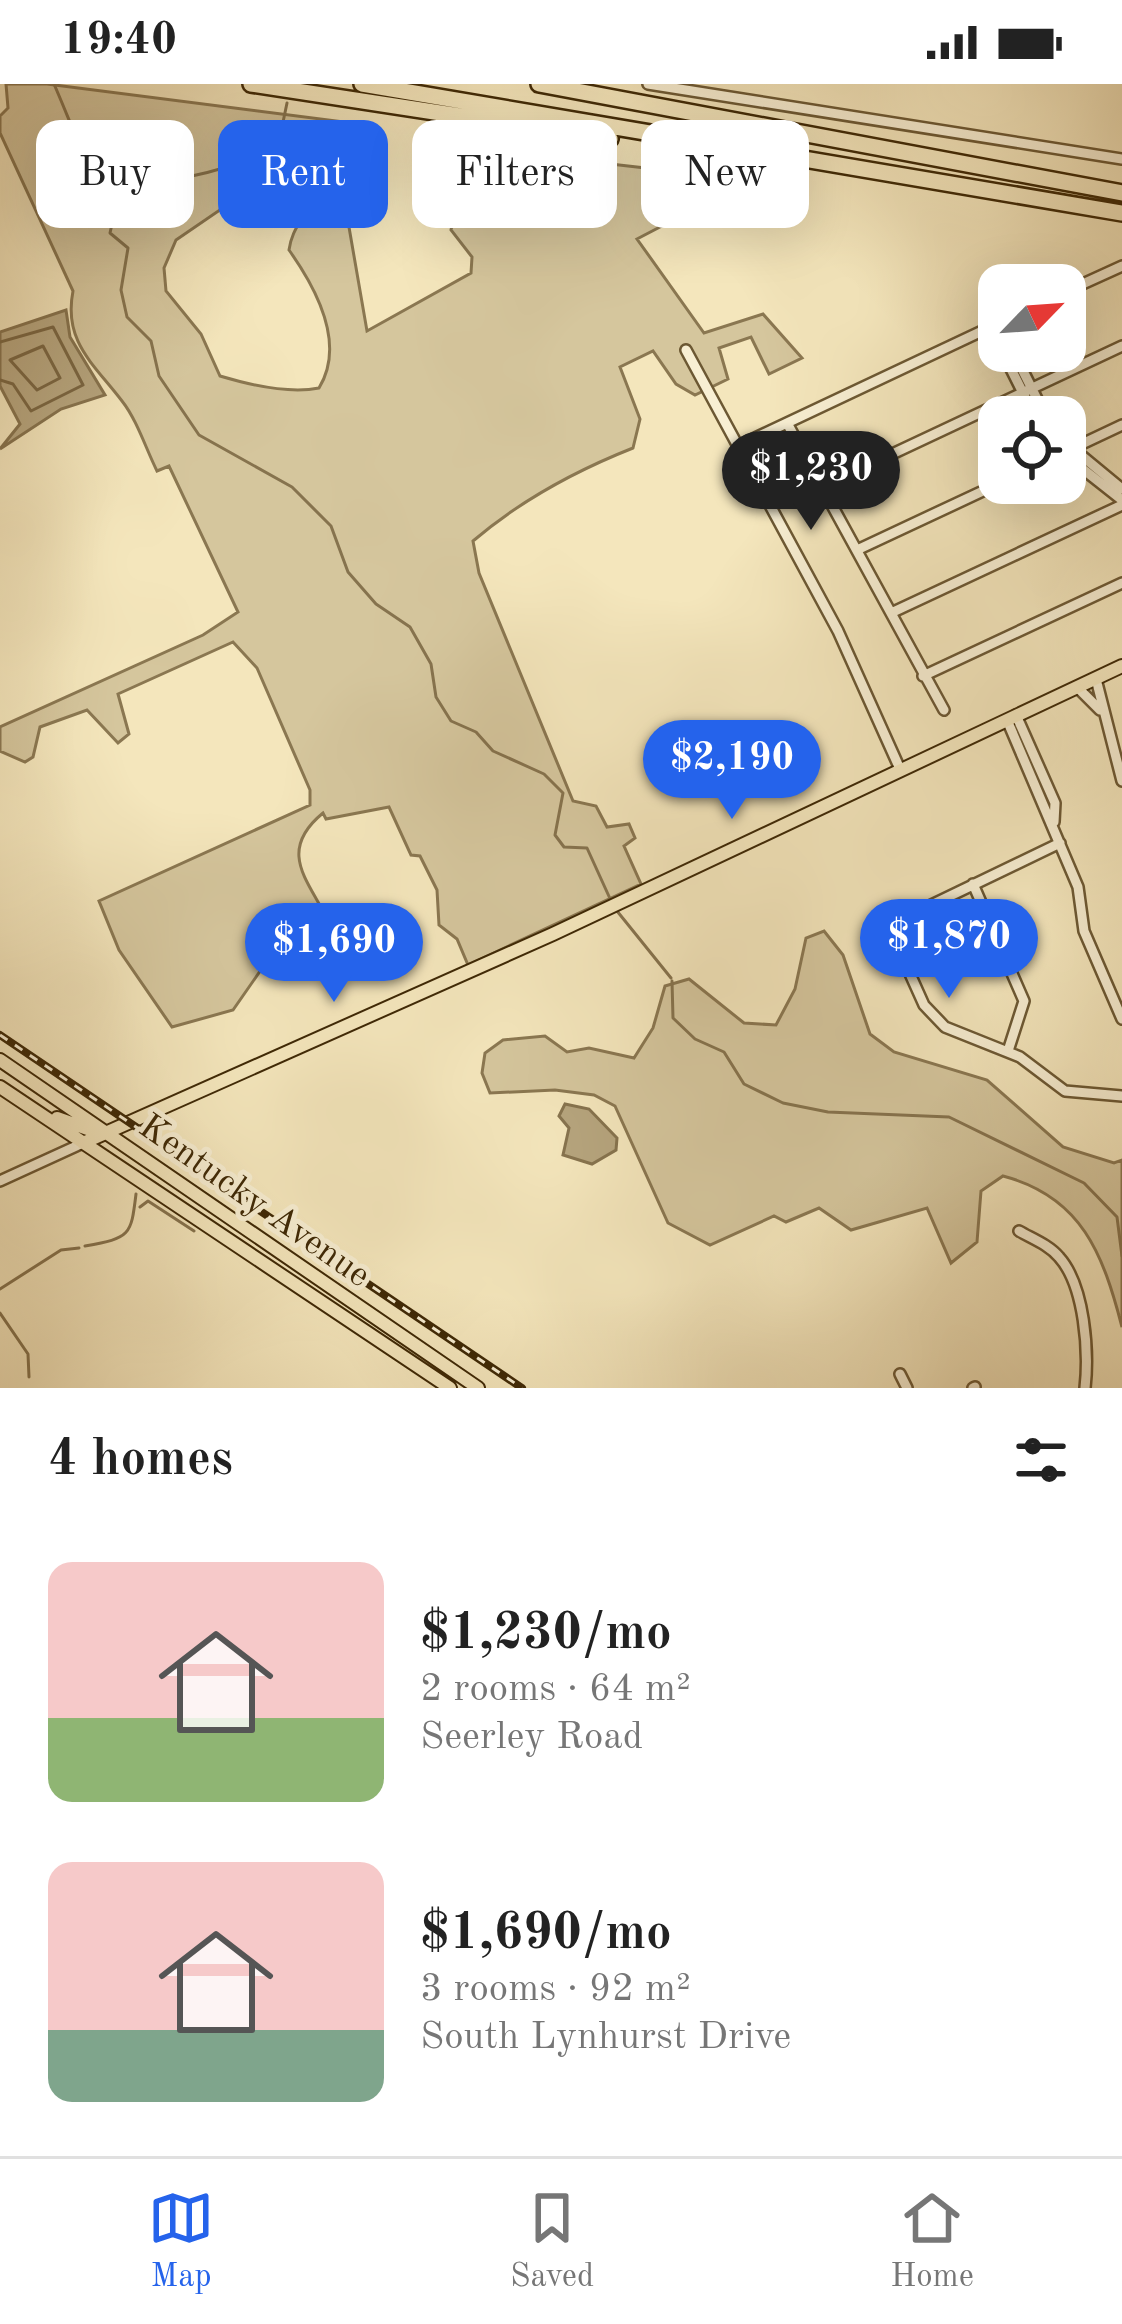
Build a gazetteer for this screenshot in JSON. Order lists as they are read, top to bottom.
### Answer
{
  "streets": {
    "main road": ["Kentucky Avenue"]
  },
  "north": "top right",
  "page": {
    "status": "19:40",
    "chip": [
      "Buy",
      "Rent",
      "Filters",
      "New"
    ],
    "price": [
      "$1,230",
      "$2,190",
      "$1,870",
      "$1,690"
    ],
    "heading": "4 homes",
    "list": [
      {
        "name": "$1,230/mo",
        "note": "2 rooms · 64 m² · Seerley Road"
      },
      {
        "name": "$1,690/mo",
        "note": "3 rooms · 92 m² · South Lynhurst Drive"
      }
    ],
    "tabs": ["Map", "Saved", "Home"]
  }
}
